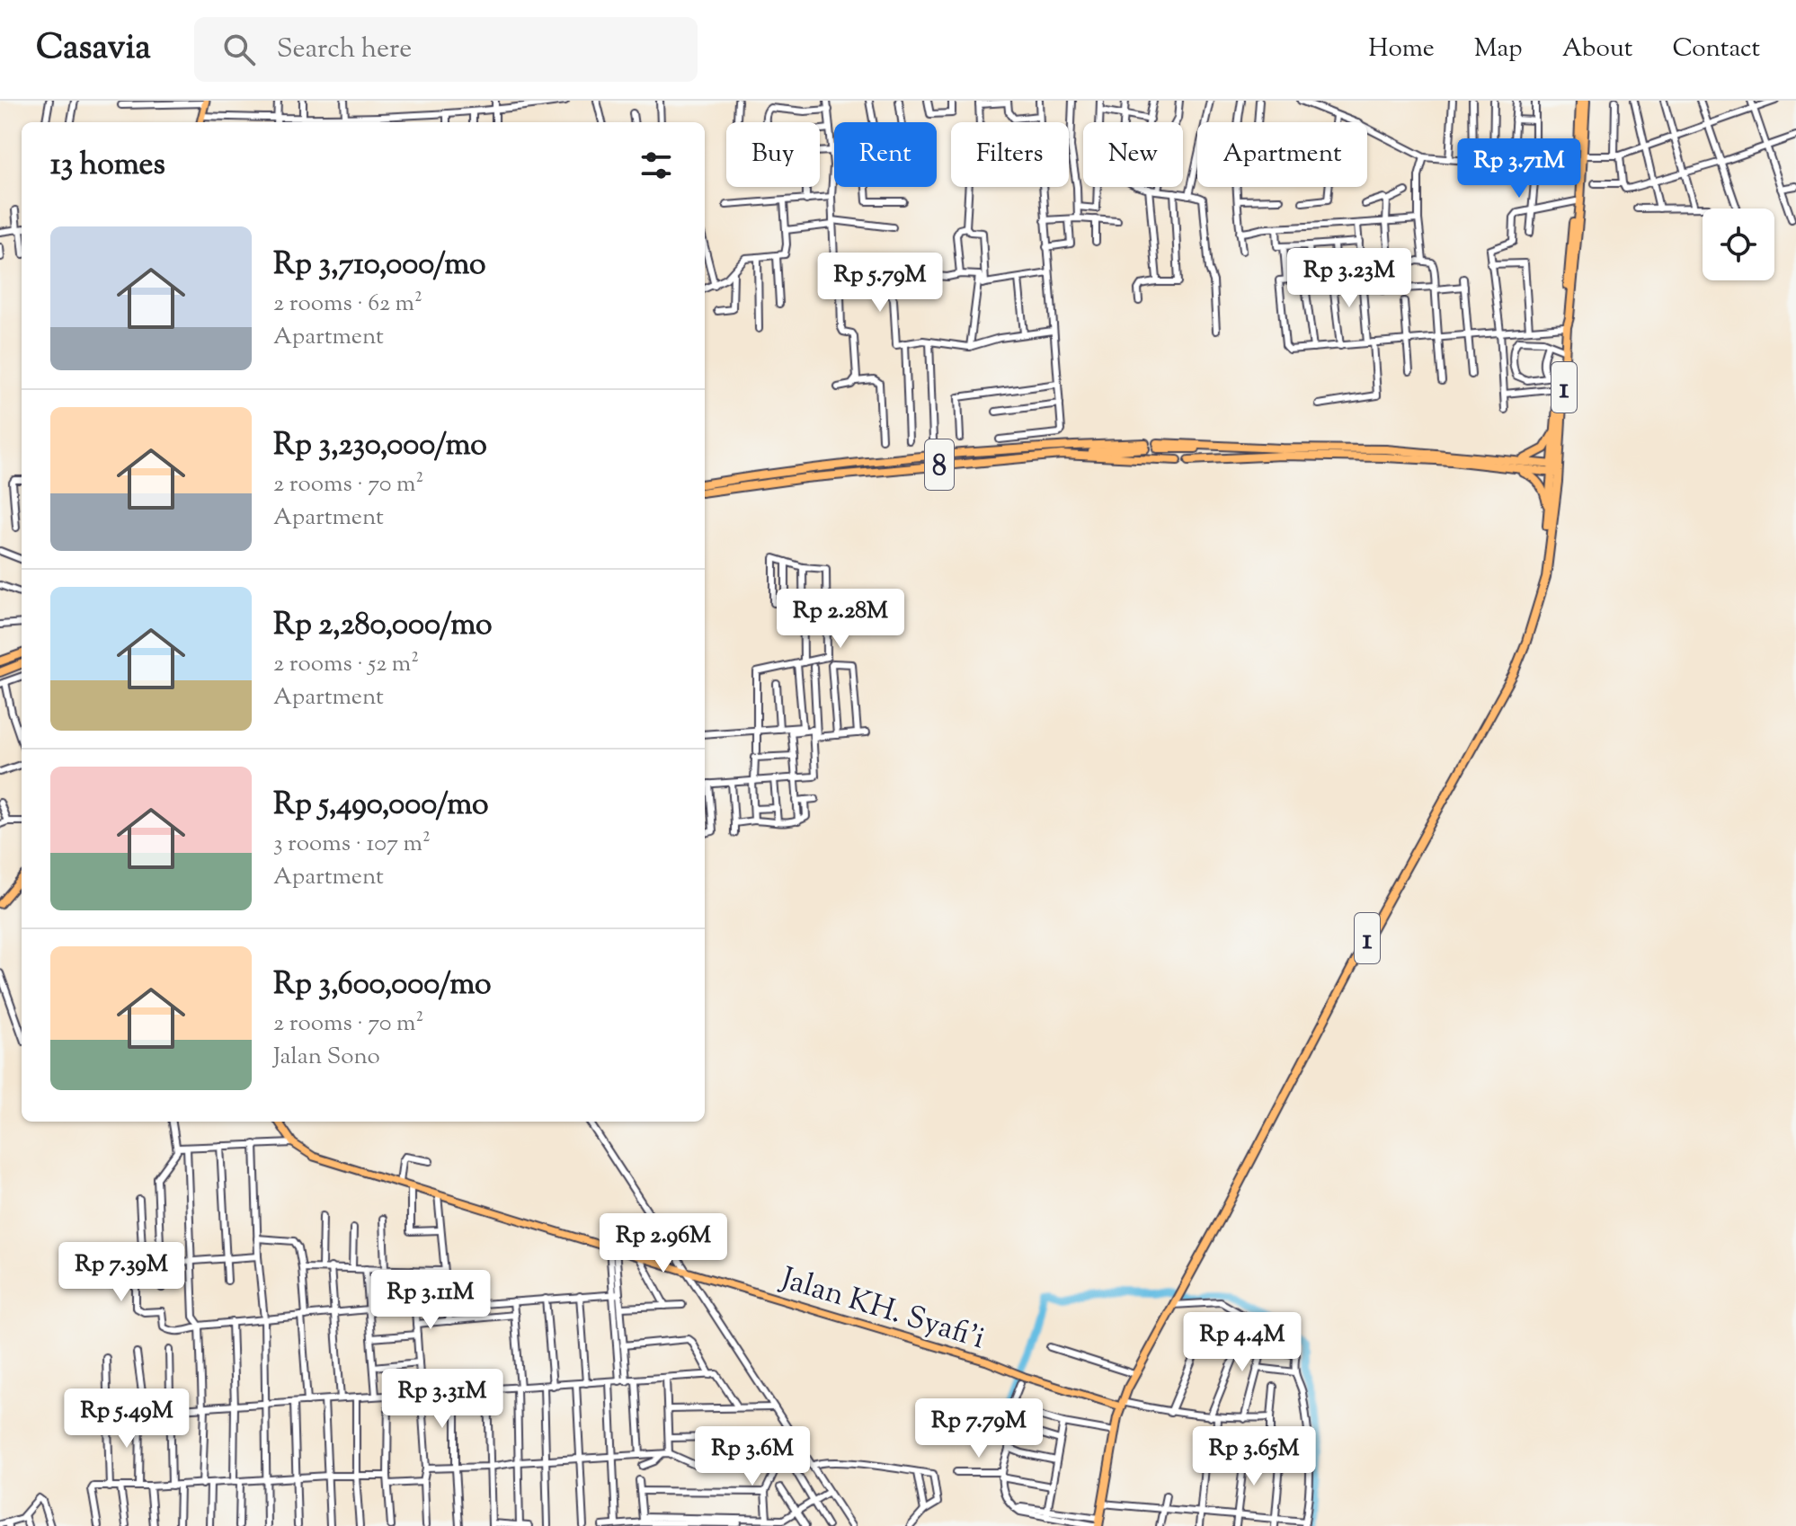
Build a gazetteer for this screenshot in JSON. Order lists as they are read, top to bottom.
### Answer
{
  "streets": {
    "highway": ["1", "8"],
    "main road": ["Jalan KH. Syafi'i"]
  },
  "crossings": [
    ["1", "Jalan KH. Syafi'i"]
  ],
  "page": {
    "header": "Casavia",
    "search": "Search here",
    "nav": [
      "Home",
      "Map",
      "About",
      "Contact"
    ],
    "chip": [
      "Buy",
      "Rent",
      "Filters",
      "New",
      "Apartment"
    ],
    "heading": "13 homes",
    "price": [
      "Rp 3.71M",
      "Rp 3.23M",
      "Rp 5.79M",
      "Rp 2.28M",
      "Rp 2.96M",
      "Rp 7.39M",
      "Rp 3.11M",
      "Rp 4.4M",
      "Rp 3.31M",
      "Rp 5.49M",
      "Rp 7.79M",
      "Rp 3.6M",
      "Rp 3.65M"
    ],
    "list": [
      {
        "name": "Rp 3,710,000/mo",
        "note": "2 rooms · 62 m² · Apartment"
      },
      {
        "name": "Rp 3,230,000/mo",
        "note": "2 rooms · 70 m² · Apartment"
      },
      {
        "name": "Rp 2,280,000/mo",
        "note": "2 rooms · 52 m² · Apartment"
      },
      {
        "name": "Rp 5,490,000/mo",
        "note": "3 rooms · 107 m² · Apartment"
      },
      {
        "name": "Rp 3,600,000/mo",
        "note": "2 rooms · 70 m² · Jalan Sono"
      }
    ]
  }
}
